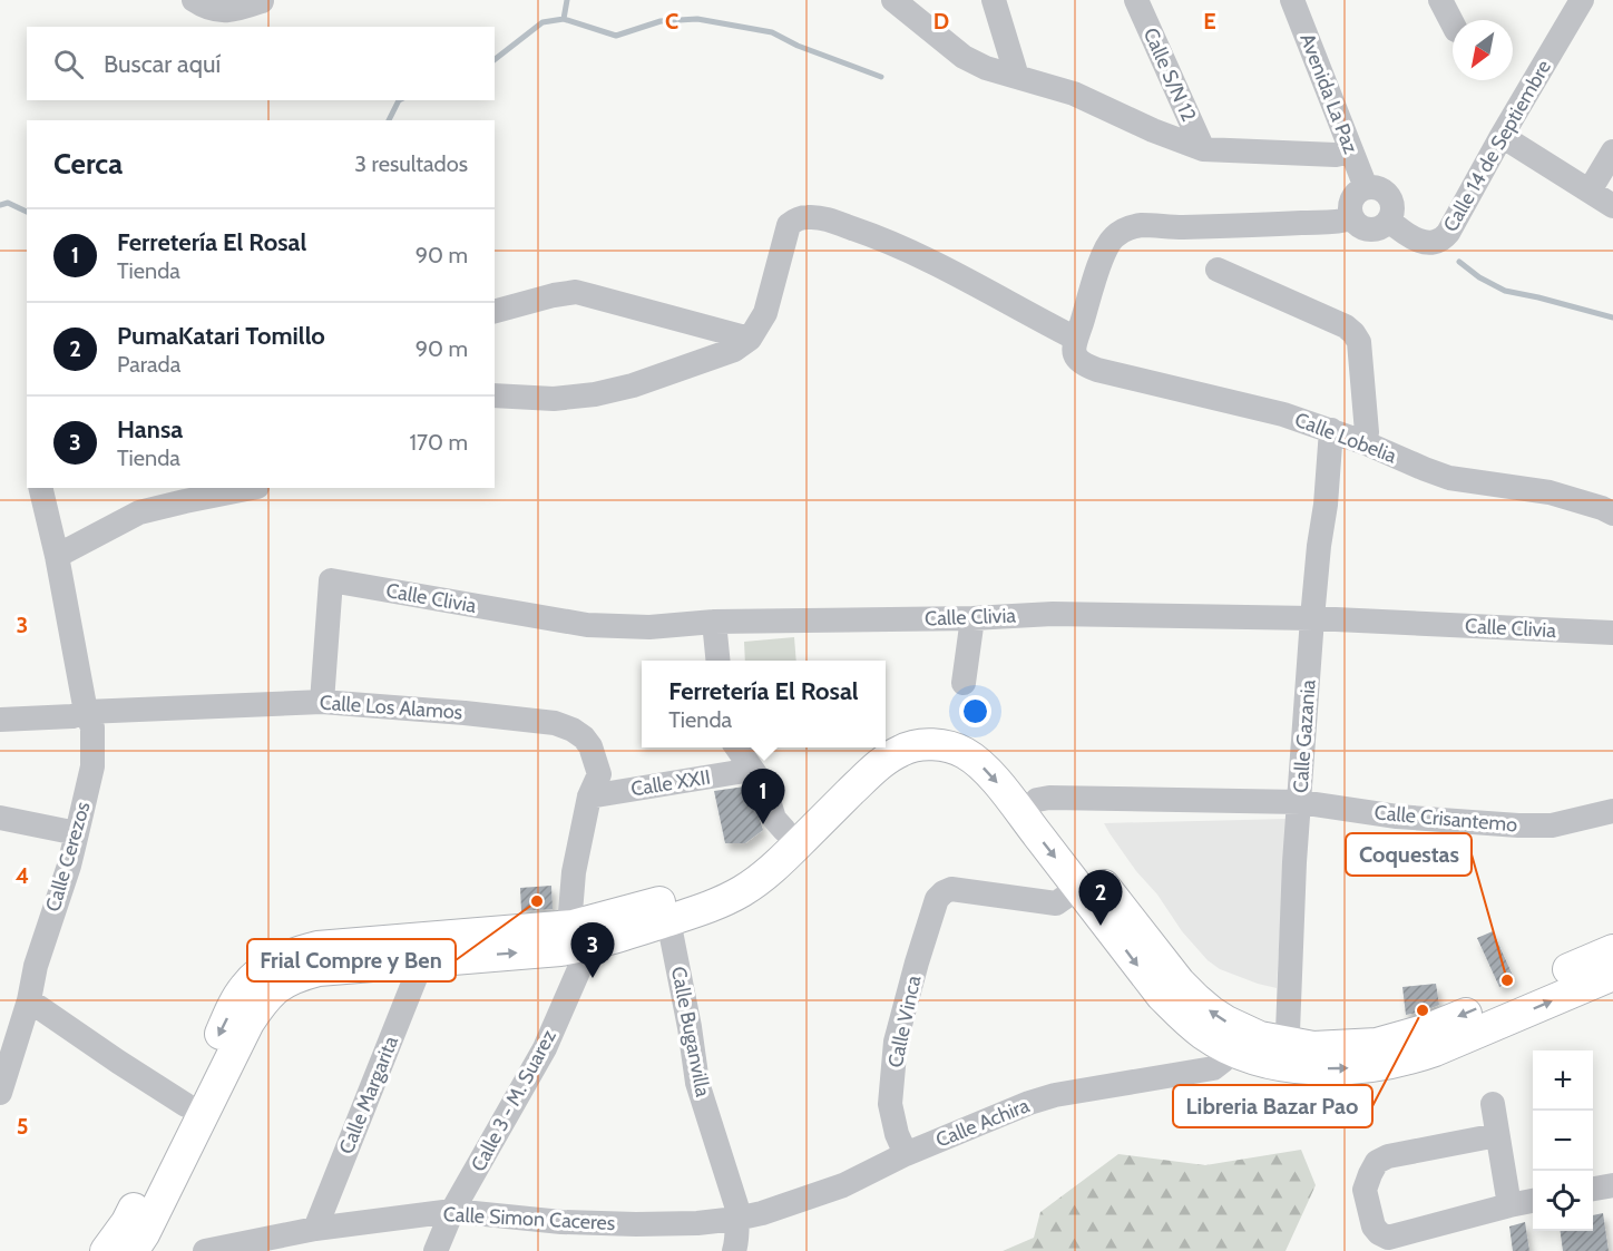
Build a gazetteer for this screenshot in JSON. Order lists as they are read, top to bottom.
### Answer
{
  "streets": {
    "street": [
      "Calle S/N 12",
      "Avenida La Paz",
      "Calle 14 de Septiembre",
      "Calle Lobelia",
      "Calle Clivia",
      "Calle Los Alamos",
      "Calle Gazania",
      "Calle XXII",
      "Calle Crisantemo",
      "Calle Cerezos",
      "Calle Vinca",
      "Calle Buganvilla",
      "Calle Margarita",
      "Calle 3 - M. Suarez",
      "Calle Achira",
      "Calle Simon Caceres"
    ]
  },
  "crossings": [
    ["Avenida La Paz", "Calle 14 de Septiembre"],
    ["Calle Lobelia", "Calle Gazania"],
    ["Calle Clivia", "Calle Los Alamos"],
    ["Calle Clivia", "Calle Gazania"],
    ["Calle Los Alamos", "Calle XXII"],
    ["Calle Los Alamos", "Calle Cerezos"],
    ["Calle Los Alamos", "Calle 3 - M. Suarez"],
    ["Calle Gazania", "Calle Crisantemo"],
    ["Calle Vinca", "Calle Achira"],
    ["Calle Buganvilla", "Calle Achira"],
    ["Calle Buganvilla", "Calle Simon Caceres"],
    ["Calle Margarita", "Calle Simon Caceres"],
    ["Calle 3 - M. Suarez", "Calle Simon Caceres"],
    ["Calle Achira", "Calle Simon Caceres"]
  ],
  "places": ["Frial Compre y Ben", "Coquestas", "Libreria Bazar Pao"],
  "north": "bottom left",
  "page": {
    "search": "Buscar aquí",
    "heading": ["Cerca", "3 resultados"],
    "list": [
      {
        "mark": "1",
        "name": "Ferretería El Rosal",
        "note": "Tienda",
        "value": "90 m"
      },
      {
        "mark": "2",
        "name": "PumaKatari Tomillo",
        "note": "Parada",
        "value": "90 m"
      },
      {
        "mark": "3",
        "name": "Hansa",
        "note": "Tienda",
        "value": "170 m"
      }
    ],
    "popup": ["Ferretería El Rosal", "Tienda"],
    "pins": ["1", "2", "3"],
    "map_buttons": ["+", "−"]
  },
  "grid": {
    "columns": ["C", "D", "E"],
    "rows": ["3", "4", "5"]
  }
}
